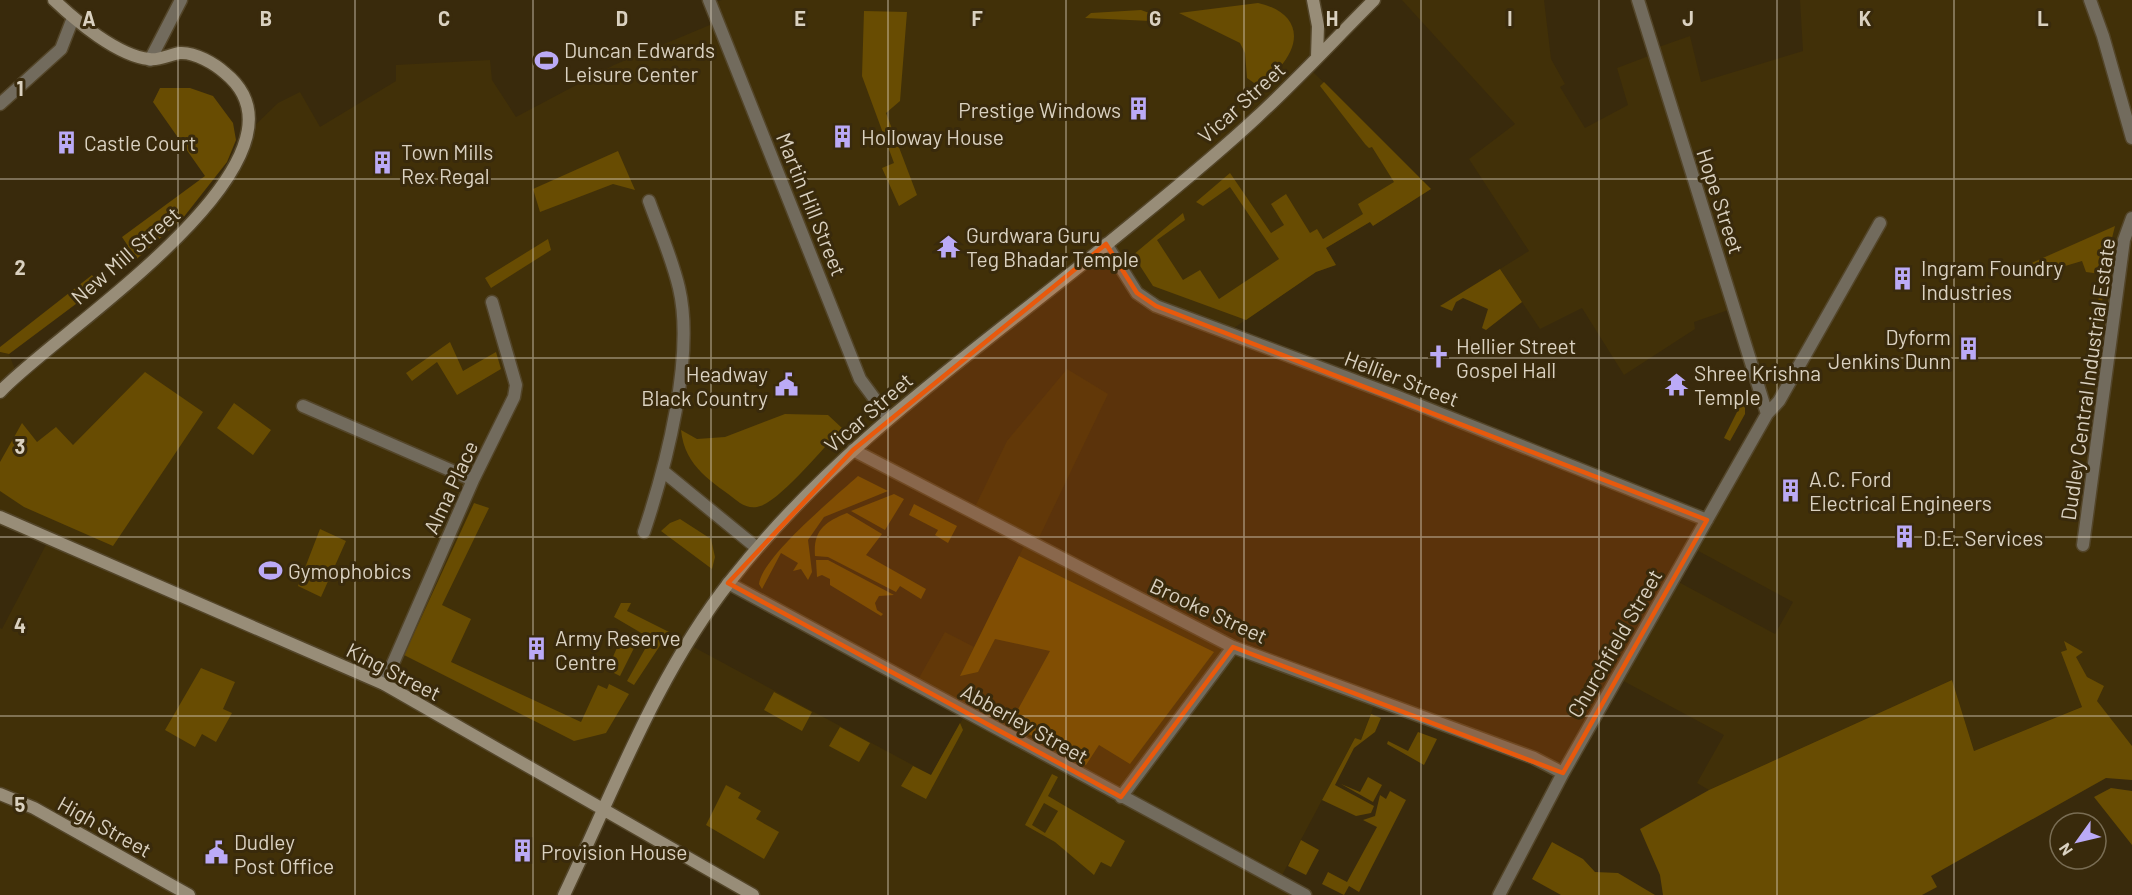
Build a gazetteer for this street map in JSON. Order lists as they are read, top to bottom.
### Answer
{
  "streets": {
    "street": [
      "Vicar Street",
      "Hope Street",
      "Martin Hill Street",
      "New Mill Street",
      "Hellier Street",
      "Dudley Central Industrial Estate",
      "Alma Place",
      "Brooke Street",
      "Churchfield Street",
      "King Street",
      "Abberley Street",
      "High Street"
    ]
  },
  "crossings": [
    ["Vicar Street", "Martin Hill Street"],
    ["Vicar Street", "Hellier Street"],
    ["Vicar Street", "Brooke Street"],
    ["Vicar Street", "King Street"],
    ["Vicar Street", "Abberley Street"],
    ["Hope Street", "Churchfield Street"],
    ["Hellier Street", "Churchfield Street"],
    ["Alma Place", "King Street"],
    ["Brooke Street", "Churchfield Street"]
  ],
  "places": {
    "sports": ["Duncan Edwards Leisure Center", "Gymophobics"],
    "building": [
      "Prestige Windows",
      "Holloway House",
      "Castle Court",
      "Town Mills Rex Regal",
      "Ingram Foundry Industries",
      "Dyform Jenkins Dunn",
      "A.C. Ford Electrical Engineers",
      "D.E. Services",
      "Army Reserve Centre",
      "Provision House"
    ],
    "temple": ["Gurdwara Guru Teg Bhadar Temple", "Shree Krishna Temple"],
    "church": ["Hellier Street Gospel Hall"],
    "public building": ["Headway Black Country", "Dudley Post Office"]
  },
  "north": "bottom left",
  "grid": {
    "columns": [
      "A",
      "B",
      "C",
      "D",
      "E",
      "F",
      "G",
      "H",
      "I",
      "J",
      "K",
      "L"
    ],
    "rows": [
      "1",
      "2",
      "3",
      "4",
      "5"
    ]
  }
}
